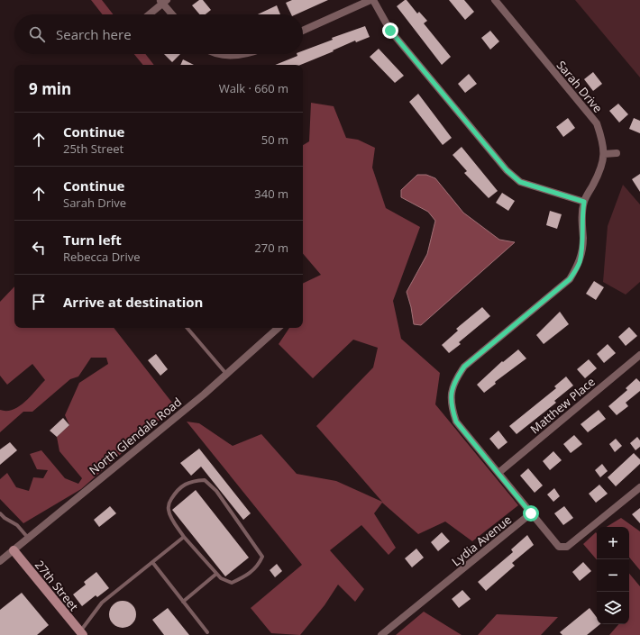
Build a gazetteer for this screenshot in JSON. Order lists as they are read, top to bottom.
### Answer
{
  "streets": {
    "street": [
      "Sarah Drive",
      "Matthew Place",
      "North Glendale Road",
      "Lydia Avenue",
      "27th Street"
    ]
  },
  "crossings": [
    ["Sarah Drive", "Matthew Place"],
    ["Sarah Drive", "Lydia Avenue"],
    ["North Glendale Road", "27th Street"]
  ],
  "page": {
    "search": "Search here",
    "heading": ["9 min", "Walk · 660 m"],
    "list": [
      ["Continue", "25th Street", "50 m"],
      ["Continue", "Sarah Drive", "340 m"],
      ["Turn left", "Rebecca Drive", "270 m"],
      "Arrive at destination"
    ],
    "map_buttons": ["+", "−"]
  }
}
